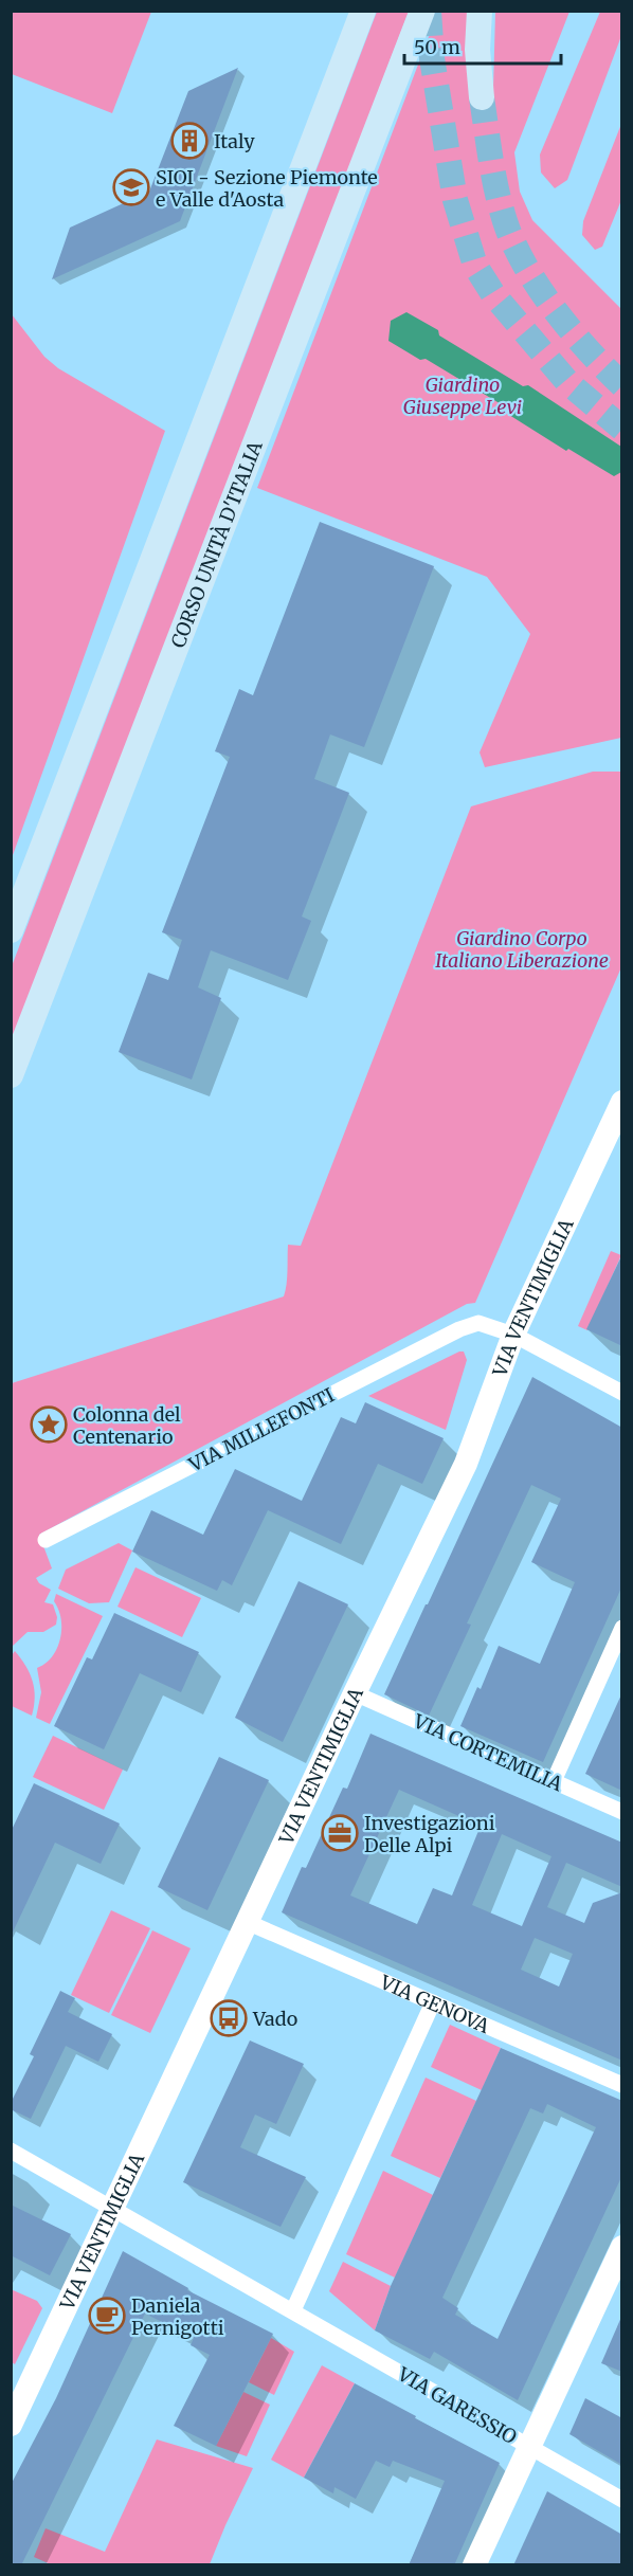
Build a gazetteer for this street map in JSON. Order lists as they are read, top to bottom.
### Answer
{
  "streets": {
    "main road": ["CORSO UNITÀ D'ITALIA"],
    "street": [
      "VIA VENTIMIGLIA",
      "VIA MILLEFONTI",
      "VIA CORTEMILIA",
      "VIA GENOVA",
      "VIA GARESSIO"
    ]
  },
  "crossings": [
    ["VIA VENTIMIGLIA", "VIA MILLEFONTI"],
    ["VIA VENTIMIGLIA", "VIA CORTEMILIA"],
    ["VIA VENTIMIGLIA", "VIA GENOVA"],
    ["VIA VENTIMIGLIA", "VIA GARESSIO"]
  ],
  "parks": ["Giardino Giuseppe Levi", "Giardino Corpo Italiano Liberazione"],
  "places": {
    "building": ["Italy"],
    "school or university": ["SIOI - Sezione Piemonte e Valle d'Aosta"],
    "place": ["Colonna del Centenario"],
    "office": ["Investigazioni Delle Alpi"],
    "bus stop": ["Vado"],
    "cafe": ["Daniela Pernigotti"]
  },
  "scale_bar": "50 m"
}
